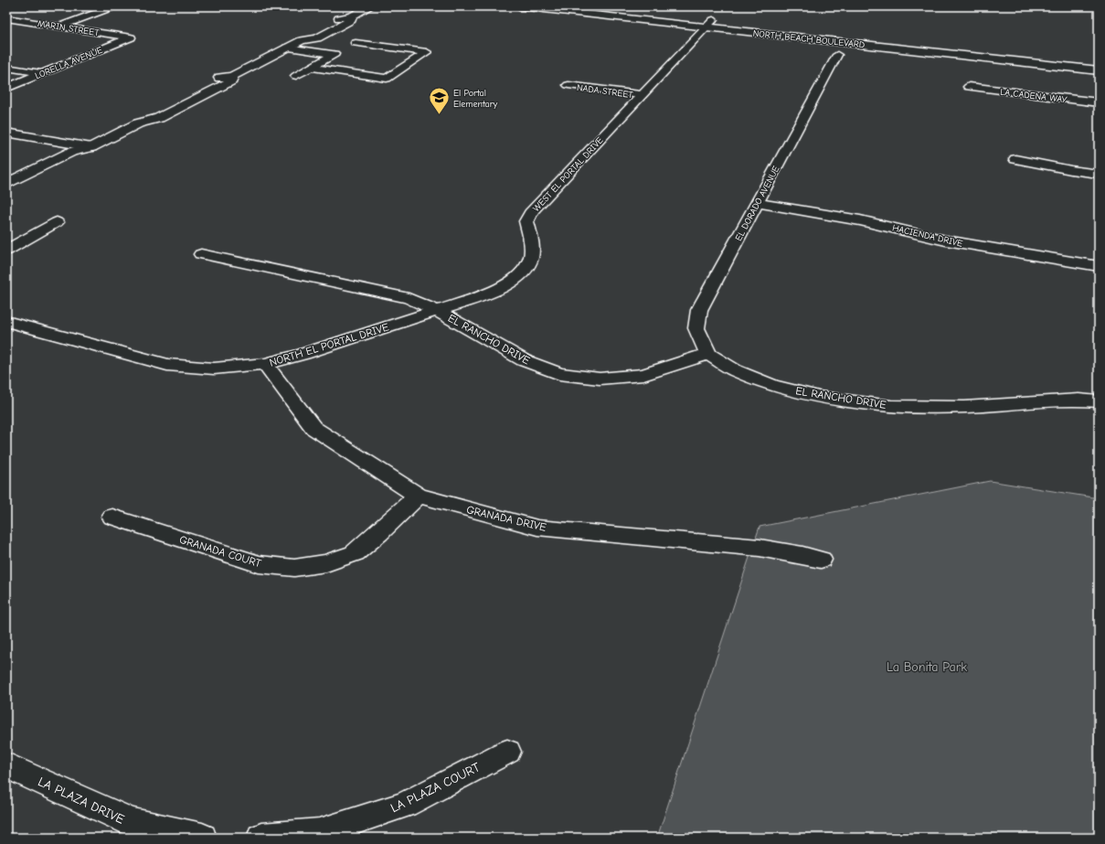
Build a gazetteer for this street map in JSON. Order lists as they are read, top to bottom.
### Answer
{
  "streets": {
    "main road": ["NORTH BEACH BOULEVARD"],
    "street": [
      "MARIN STREET",
      "LORELLA AVENUE",
      "NADA STREET",
      "LA CADENA WAY",
      "WEST EL PORTAL DRIVE",
      "EL DORADO AVENUE",
      "HACIENDA DRIVE",
      "EL RANCHO DRIVE",
      "NORTH EL PORTAL DRIVE",
      "GRANADA DRIVE",
      "GRANADA COURT",
      "LA PLAZA COURT",
      "LA PLAZA DRIVE"
    ]
  },
  "crossings": [
    ["MARIN STREET", "LORELLA AVENUE"],
    ["NORTH BEACH BOULEVARD", "WEST EL PORTAL DRIVE"],
    ["NADA STREET", "WEST EL PORTAL DRIVE"],
    ["WEST EL PORTAL DRIVE", "EL RANCHO DRIVE"],
    ["WEST EL PORTAL DRIVE", "NORTH EL PORTAL DRIVE"],
    ["EL DORADO AVENUE", "HACIENDA DRIVE"],
    ["EL DORADO AVENUE", "EL RANCHO DRIVE"],
    ["EL RANCHO DRIVE", "NORTH EL PORTAL DRIVE"],
    ["NORTH EL PORTAL DRIVE", "GRANADA DRIVE"],
    ["GRANADA DRIVE", "GRANADA COURT"]
  ],
  "parks": ["La Bonita Park"],
  "places": {
    "school or university": ["El Portal Elementary"]
  }
}
